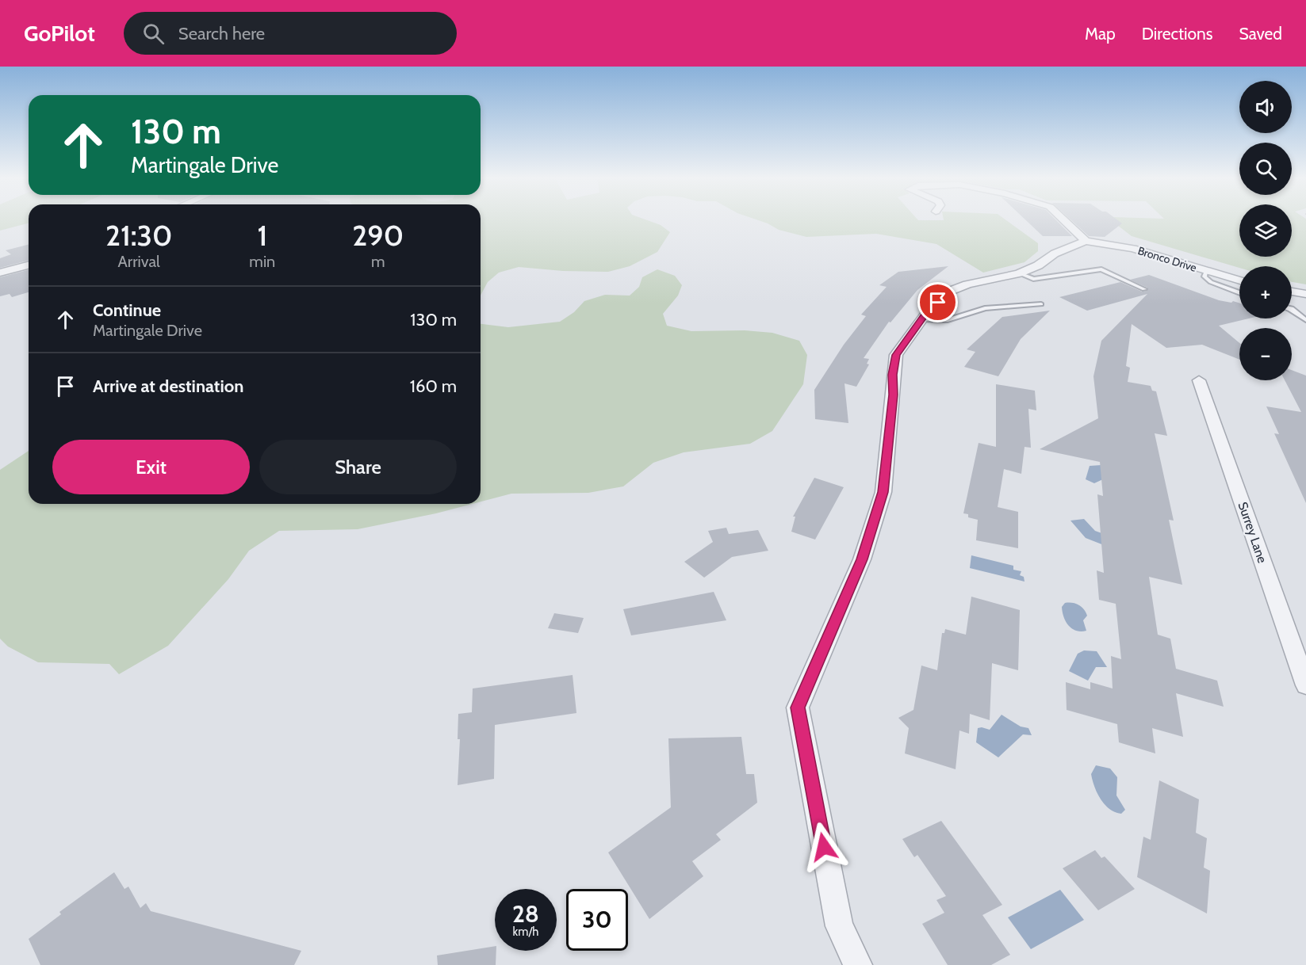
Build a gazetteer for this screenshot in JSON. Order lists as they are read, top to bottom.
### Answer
{
  "streets": {
    "street": ["Bronco Drive", "Surrey Lane"]
  },
  "page": {
    "header": "GoPilot",
    "search": "Search here",
    "nav": ["Map", "Directions", "Saved"],
    "map_buttons": ["+", "−"],
    "turn": ["130 m", "Martingale Drive"],
    "eta": [
      "21:30",
      "Arrival",
      "1",
      "min",
      "290",
      "m"
    ],
    "list": [
      {
        "name": "Continue",
        "note": "Martingale Drive",
        "value": "130 m"
      },
      {
        "name": "Arrive at destination",
        "value": "160 m"
      }
    ],
    "buttons": ["Exit", "Share"],
    "speed": "28 km/h",
    "limit": "30"
  }
}
